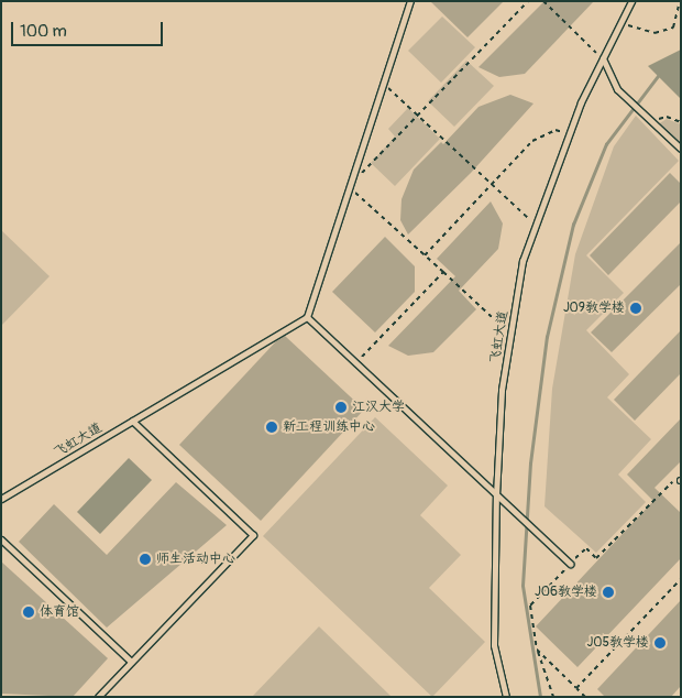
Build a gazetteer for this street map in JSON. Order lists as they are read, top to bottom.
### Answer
{
  "streets": {
    "lane": ["飞虹大道"]
  },
  "places": [
    "J09教学楼",
    "江汉大学",
    "新工程训练中心",
    "师生活动中心",
    "J06教学楼",
    "体育馆",
    "J05教学楼"
  ],
  "scale_bar": "100 m"
}
